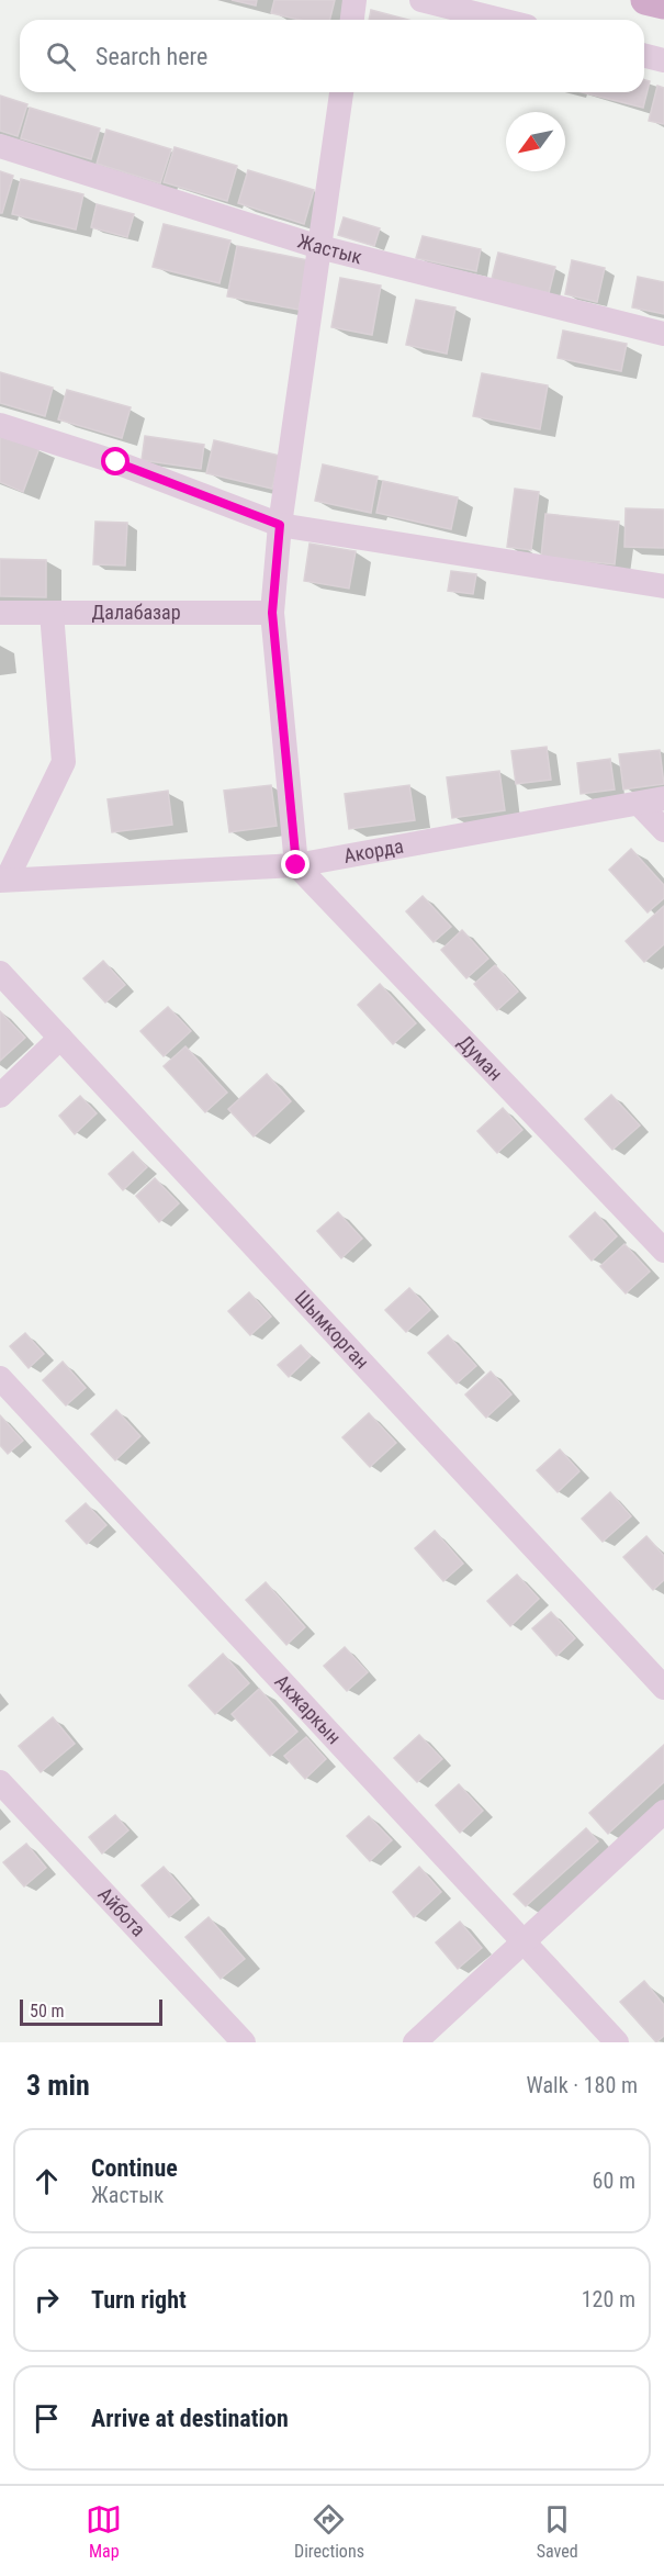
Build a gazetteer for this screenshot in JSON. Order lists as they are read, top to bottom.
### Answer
{
  "streets": {
    "street": [
      "Жастык",
      "Далабазар",
      "Акорда",
      "Думан",
      "Шымкорган",
      "Акжаркын",
      "Айбота"
    ]
  },
  "crossings": [
    ["Акорда", "Думан"]
  ],
  "scale_bar": "50 m",
  "north": "bottom left",
  "page": {
    "search": "Search here",
    "scale": "50 m",
    "heading": ["3 min", "Walk · 180 m"],
    "list": [
      ["Continue", "Жастык", "60 m"],
      ["Turn right", "120 m"],
      "Arrive at destination"
    ],
    "nav": ["Map", "Directions", "Saved"]
  }
}
